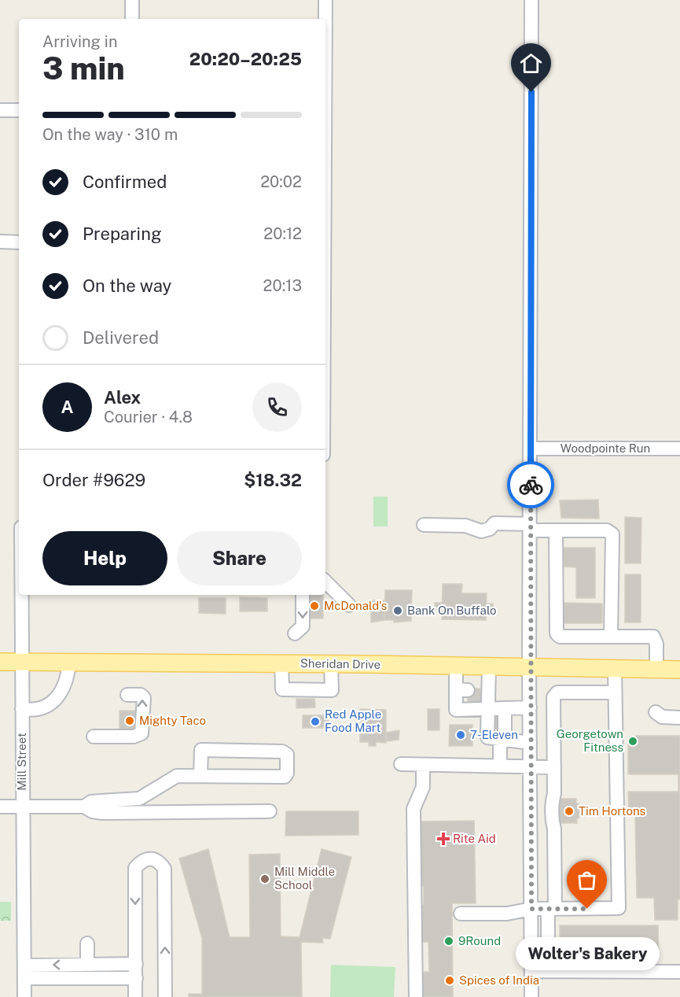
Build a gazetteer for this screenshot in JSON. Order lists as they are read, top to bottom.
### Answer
{
  "streets": {
    "main road": ["Sheridan Drive"],
    "street": ["Woodpointe Run", "Mill Street"]
  },
  "crossings": [
    ["Sheridan Drive", "Mill Street"]
  ],
  "places": {
    "other": [
      "McDonald's",
      "Bank On Buffalo",
      "Mighty Taco",
      "Red Apple Food Mart",
      "7-Eleven",
      "Georgetown Fitness",
      "Tim Hortons",
      "Mill Middle School",
      "Wolter's Bakery",
      "9Round",
      "Spices of India"
    ],
    "health": ["Rite Aid"]
  },
  "page": {
    "heading": ["3 min", "Arriving in", "20:20–20:25"],
    "panel": [
      "Alex",
      "Courier · 4.8",
      "Order #9629",
      "$18.32"
    ],
    "bar": "On the way · 310 m",
    "list": [
      ["Confirmed", "20:02"],
      ["Preparing", "20:12"],
      ["On the way", "20:13"],
      "Delivered"
    ],
    "round": "A",
    "buttons": ["Help", "Share"],
    "bubble": "Wolter's Bakery"
  }
}
